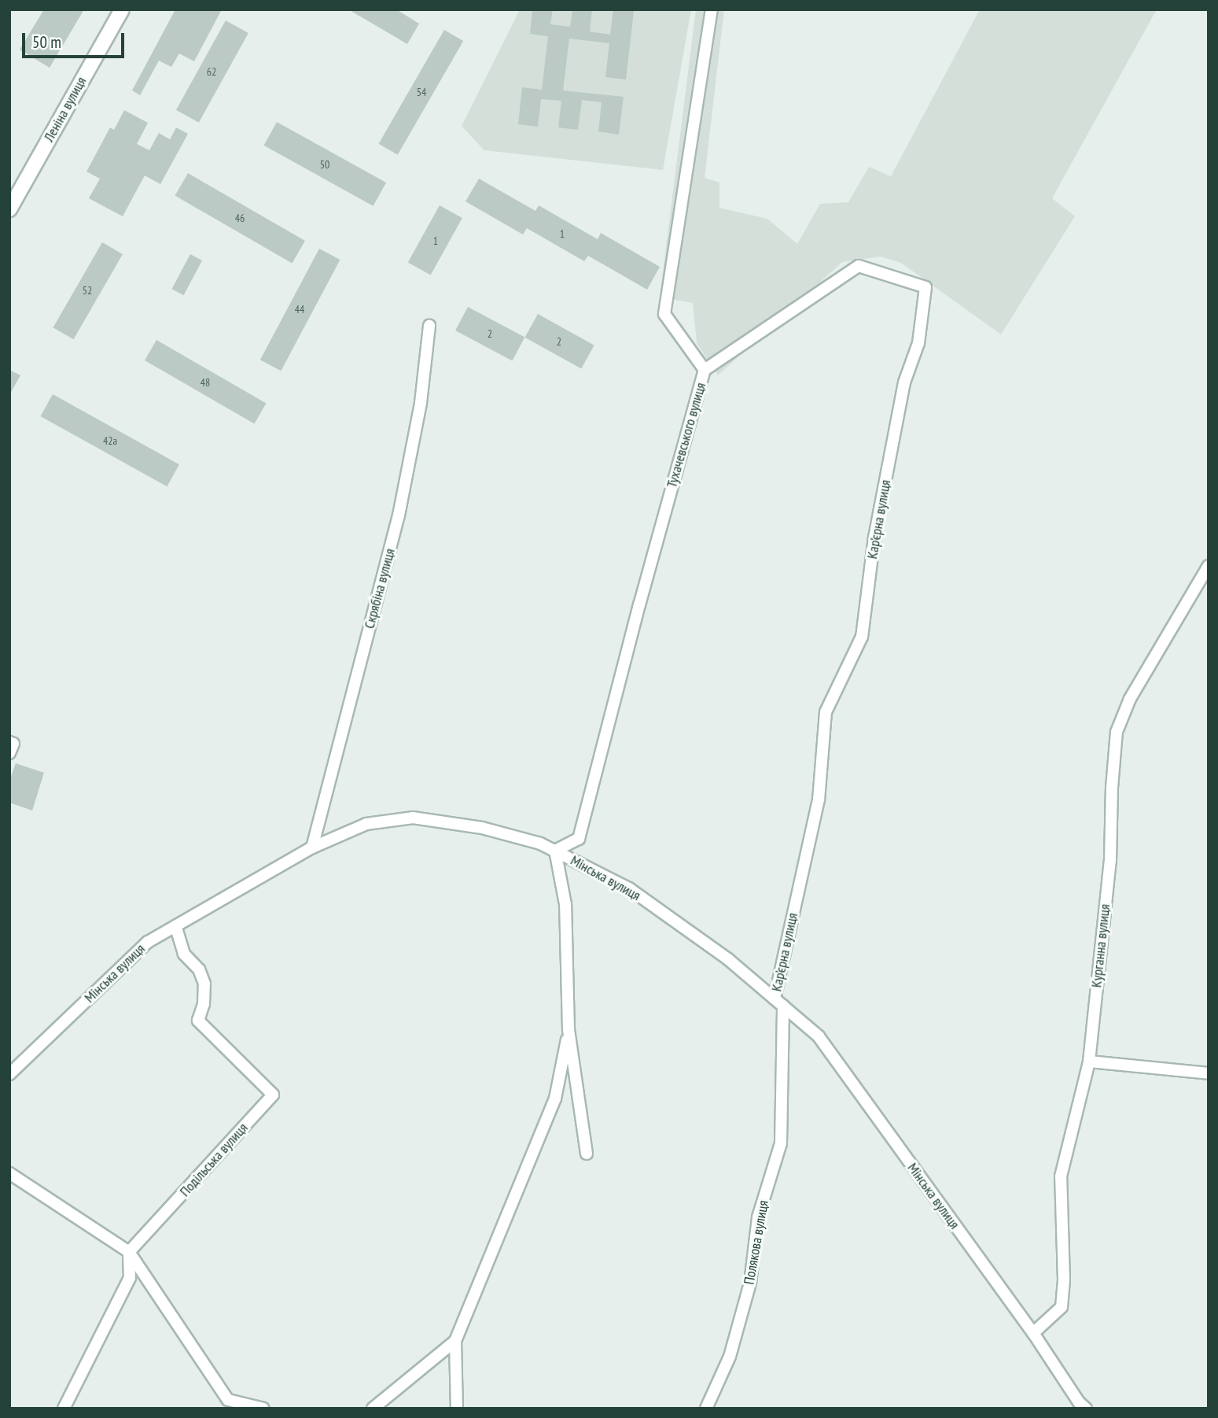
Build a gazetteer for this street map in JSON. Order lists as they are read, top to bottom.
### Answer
{
  "streets": {
    "street": [
      "Леніна вулиця",
      "Тухачевського вулиця",
      "Кар’єрна вулиця",
      "Скрябіна вулиця",
      "Мінська вулиця",
      "Курганна вулиця",
      "Подільська вулиця",
      "Полякова вулиця"
    ]
  },
  "crossings": [
    ["Тухачевського вулиця", "Кар’єрна вулиця"],
    ["Тухачевського вулиця", "Мінська вулиця"],
    ["Кар’єрна вулиця", "Мінська вулиця"],
    ["Кар’єрна вулиця", "Полякова вулиця"],
    ["Скрябіна вулиця", "Мінська вулиця"],
    ["Мінська вулиця", "Курганна вулиця"],
    ["Мінська вулиця", "Подільська вулиця"],
    ["Мінська вулиця", "Полякова вулиця"]
  ],
  "house_numbers": [
    "62",
    "54",
    "50",
    "46",
    "1",
    "1",
    "52",
    "44",
    "2",
    "2",
    "48",
    "42а"
  ],
  "scale_bar": "50 m"
}
